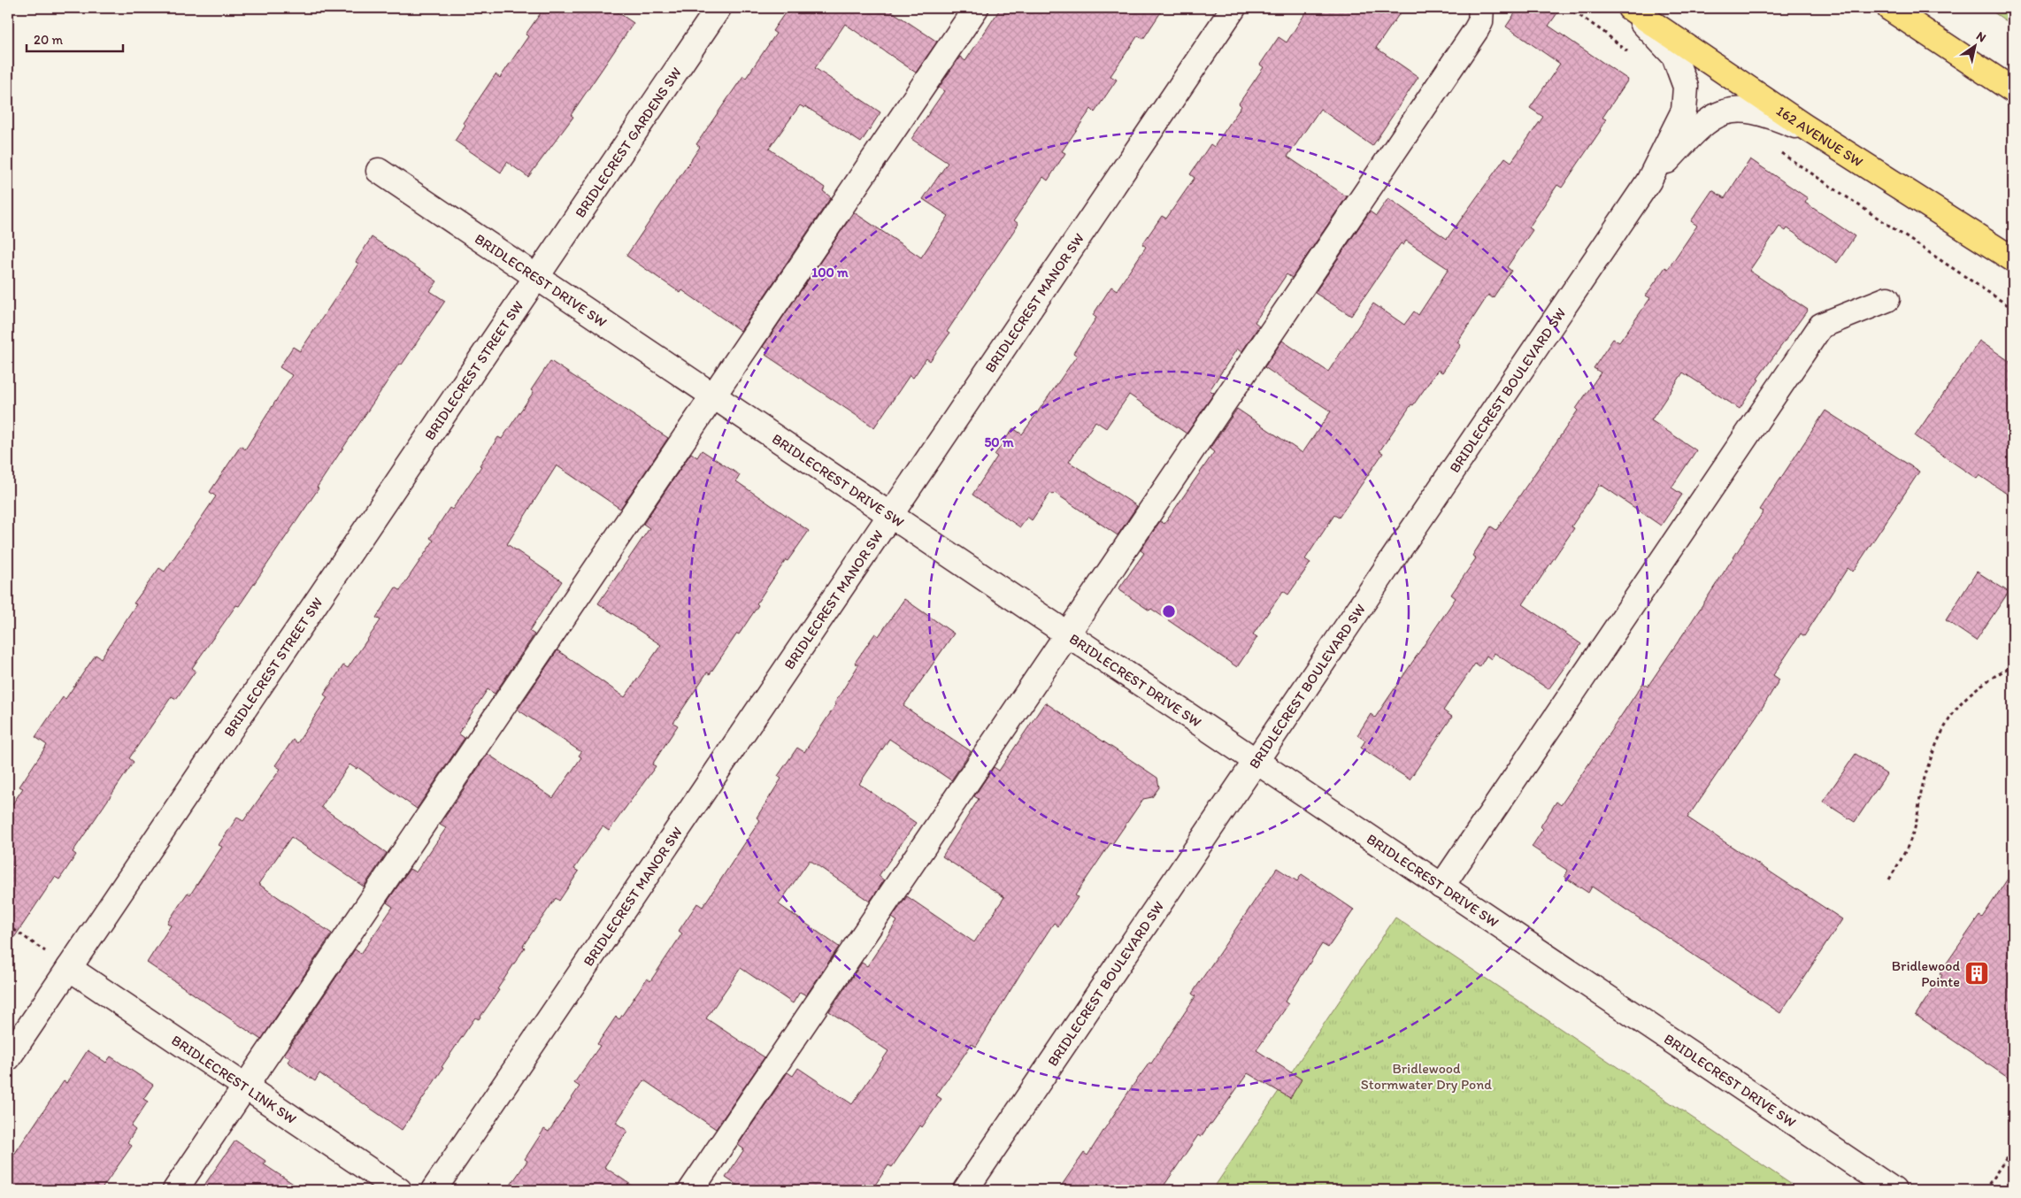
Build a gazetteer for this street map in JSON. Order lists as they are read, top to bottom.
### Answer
{
  "streets": {
    "main road": ["162 AVENUE SW"],
    "street": [
      "BRIDLECREST GARDENS SW",
      "BRIDLECREST DRIVE SW",
      "BRIDLECREST MANOR SW",
      "BRIDLECREST STREET SW",
      "BRIDLECREST BOULEVARD SW",
      "BRIDLECREST LINK SW"
    ]
  },
  "crossings": [
    ["BRIDLECREST GARDENS SW", "BRIDLECREST DRIVE SW"],
    ["BRIDLECREST GARDENS SW", "BRIDLECREST STREET SW"],
    ["BRIDLECREST DRIVE SW", "BRIDLECREST MANOR SW"],
    ["BRIDLECREST DRIVE SW", "BRIDLECREST STREET SW"],
    ["BRIDLECREST DRIVE SW", "BRIDLECREST BOULEVARD SW"],
    ["BRIDLECREST STREET SW", "BRIDLECREST LINK SW"]
  ],
  "parks": ["Bridlewood Stormwater Dry Pond"],
  "places": {
    "building": ["Bridlewood Pointe"]
  },
  "scale_bar": "20 m",
  "north": "top right",
  "rings": ["100 m", "50 m"]
}
